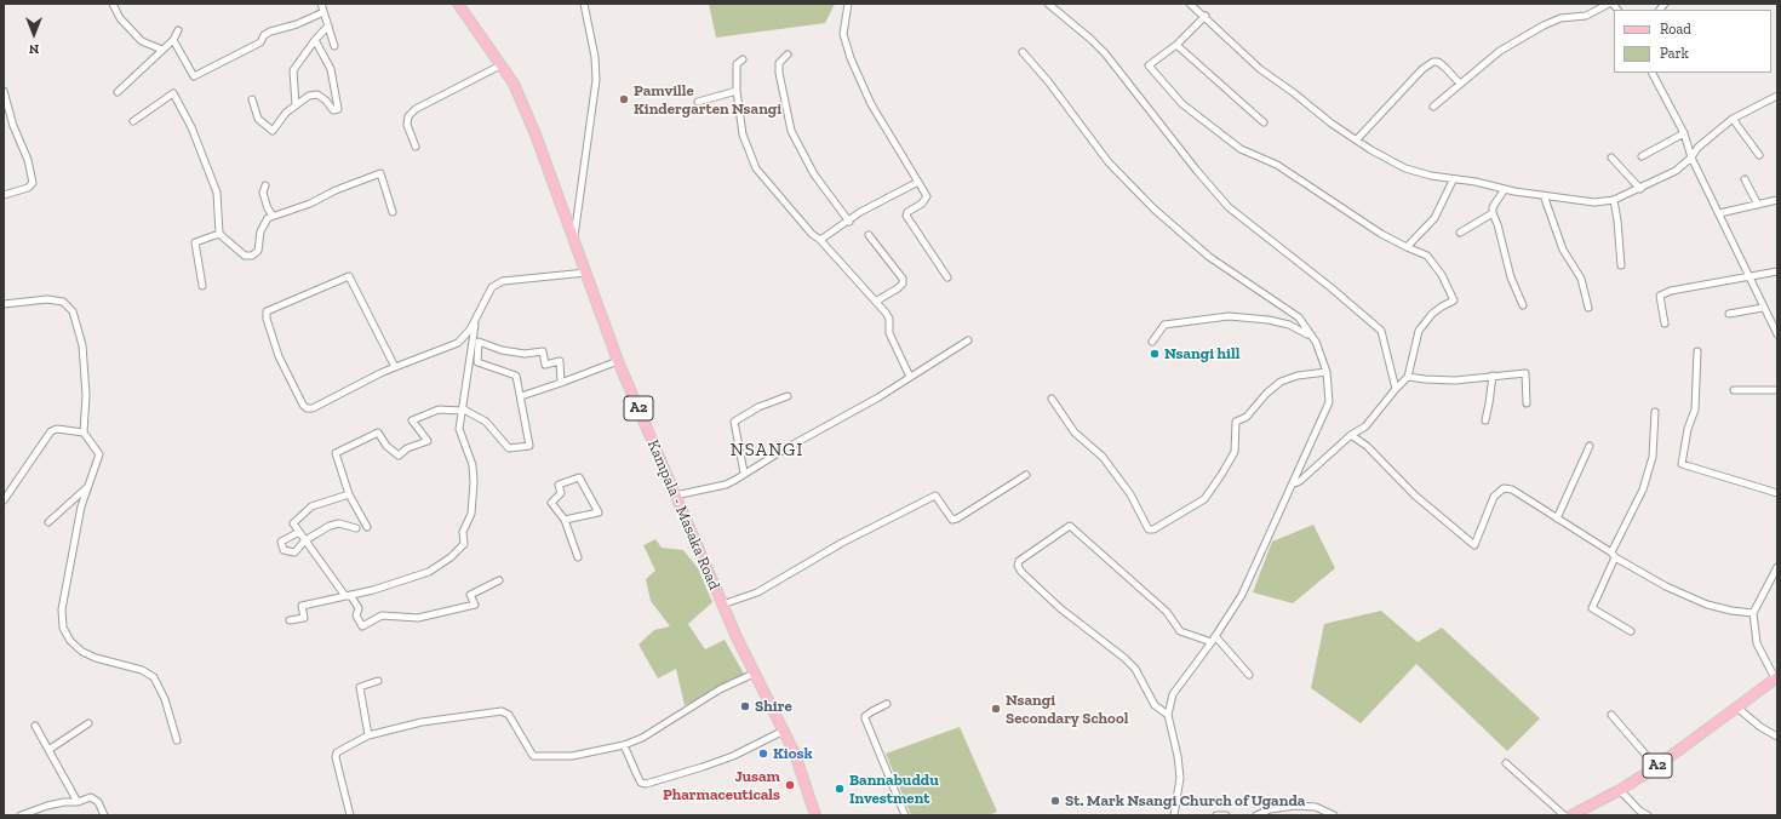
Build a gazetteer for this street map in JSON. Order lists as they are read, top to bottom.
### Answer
{
  "streets": {
    "main road": ["A2", "Kampala - Masaka Road"]
  },
  "districts": ["NSANGI"],
  "places": [
    "Pamville Kindergarten Nsangi",
    "Nsangi hill",
    "Shire",
    "Nsangi Secondary School",
    "Kiosk",
    "Jusam Pharmaceuticals",
    "Bannabuddu Investment",
    "St. Mark Nsangi Church of Uganda"
  ],
  "legend": ["Road", "Park"],
  "north": "bottom"
}
